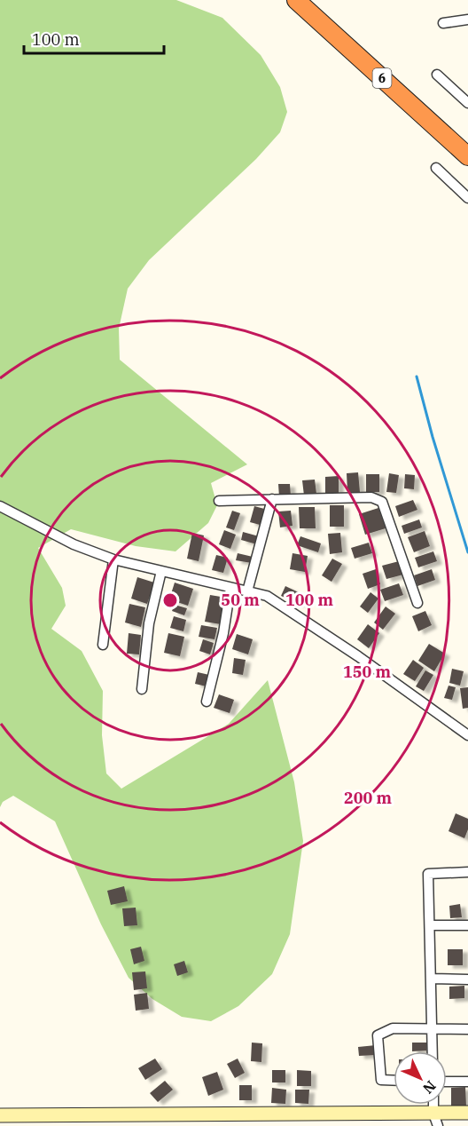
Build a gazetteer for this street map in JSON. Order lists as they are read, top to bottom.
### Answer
{
  "streets": {
    "highway": ["6"]
  },
  "scale_bar": "100 m",
  "north": "bottom right",
  "rings": [
    "50 m",
    "100 m",
    "150 m",
    "200 m"
  ]
}
